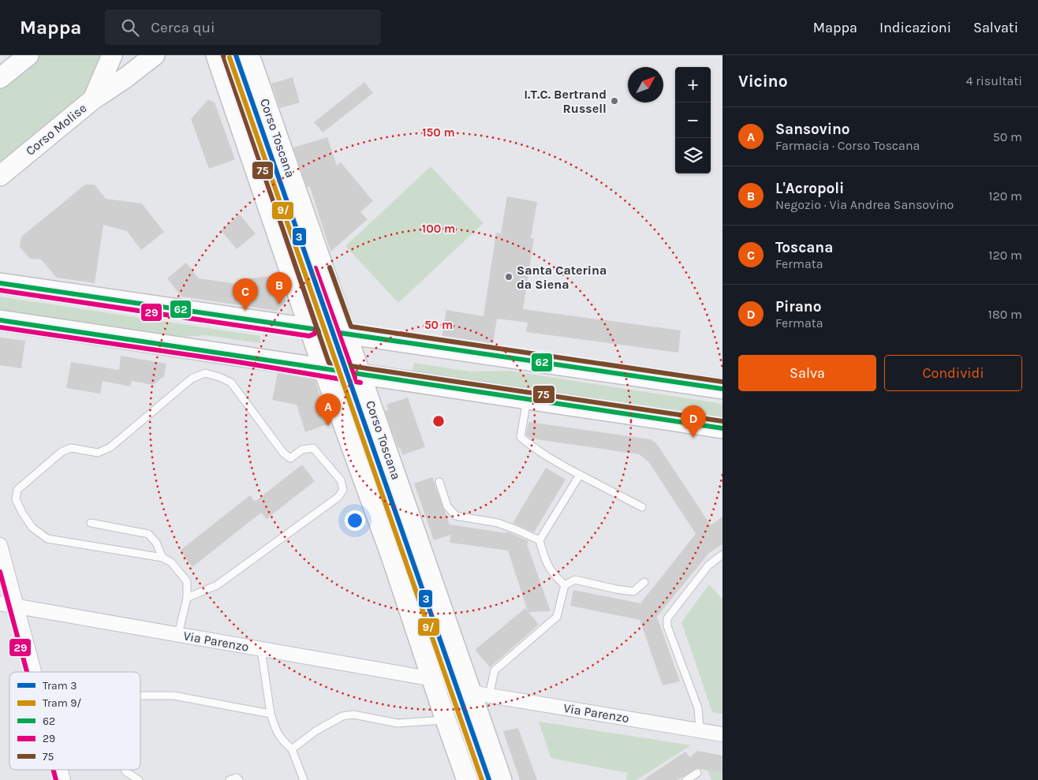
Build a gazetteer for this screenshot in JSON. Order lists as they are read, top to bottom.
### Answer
{
  "streets": {
    "street": ["Corso Molise", "Corso Toscana", "Via Parenzo"]
  },
  "crossings": [
    ["Corso Toscana", "Via Parenzo"]
  ],
  "places": ["I.T.C. Bertrand Russell", "Santa Caterina da Siena"],
  "lines": [
    "tram line 3",
    "transit line 29",
    "transit line 75",
    "tram line 9/",
    "transit line 62"
  ],
  "legend": [
    "Tram 3",
    "Tram 9/",
    "62",
    "29",
    "75"
  ],
  "north": "top right",
  "page": {
    "header": "Mappa",
    "search": "Cerca qui",
    "nav": ["Mappa", "Indicazioni", "Salvati"],
    "heading": ["Vicino", "4 risultati"],
    "map_buttons": ["+", "−"],
    "list": [
      {
        "mark": "A",
        "name": "Sansovino",
        "note": "Farmacia · Corso Toscana",
        "value": "50 m"
      },
      {
        "mark": "B",
        "name": "L'Acropoli",
        "note": "Negozio · Via Andrea Sansovino",
        "value": "120 m"
      },
      {
        "mark": "C",
        "name": "Toscana",
        "note": "Fermata",
        "value": "120 m"
      },
      {
        "mark": "D",
        "name": "Pirano",
        "note": "Fermata",
        "value": "180 m"
      }
    ],
    "pins": [
      "B",
      "C",
      "A",
      "D"
    ],
    "buttons": ["Salva", "Condividi"]
  },
  "rings": ["150 m", "100 m", "50 m"]
}
